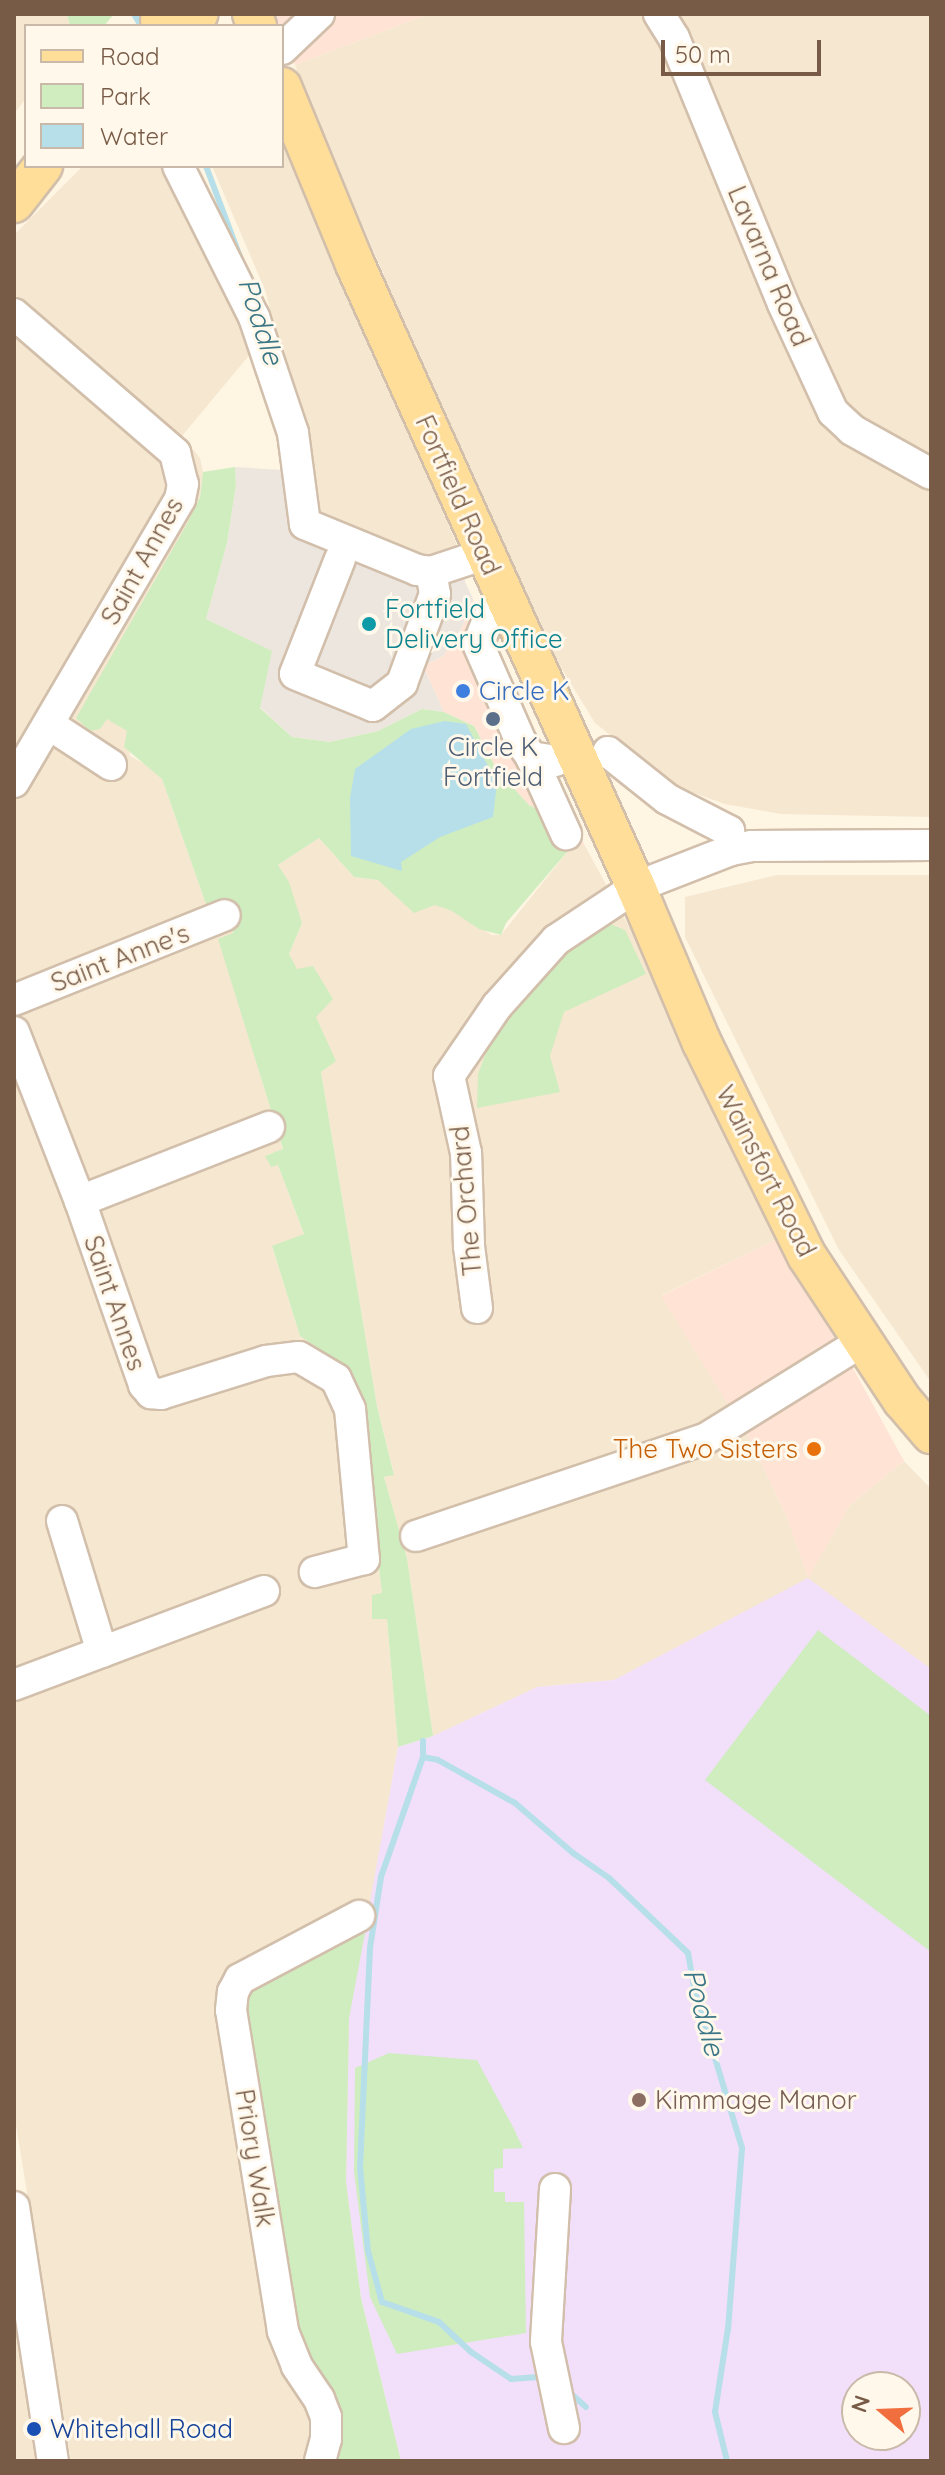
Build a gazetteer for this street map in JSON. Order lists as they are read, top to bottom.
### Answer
{
  "streets": {
    "main road": ["Fortfield Road", "Wainsfort Road"],
    "street": [
      "Lavarna Road",
      "Saint Annes",
      "Saint Anne's",
      "The Orchard",
      "Priory Walk"
    ]
  },
  "crossings": [
    ["Fortfield Road", "Wainsfort Road"],
    ["Fortfield Road", "The Orchard"],
    ["Wainsfort Road", "The Orchard"]
  ],
  "water": ["Poddle"],
  "places": [
    "Fortfield Delivery Office",
    "Circle K",
    "Circle K Fortfield",
    "The Two Sisters",
    "Kimmage Manor",
    "Whitehall Road"
  ],
  "legend": ["Road", "Park", "Water"],
  "scale_bar": "50 m",
  "north": "left"
}
